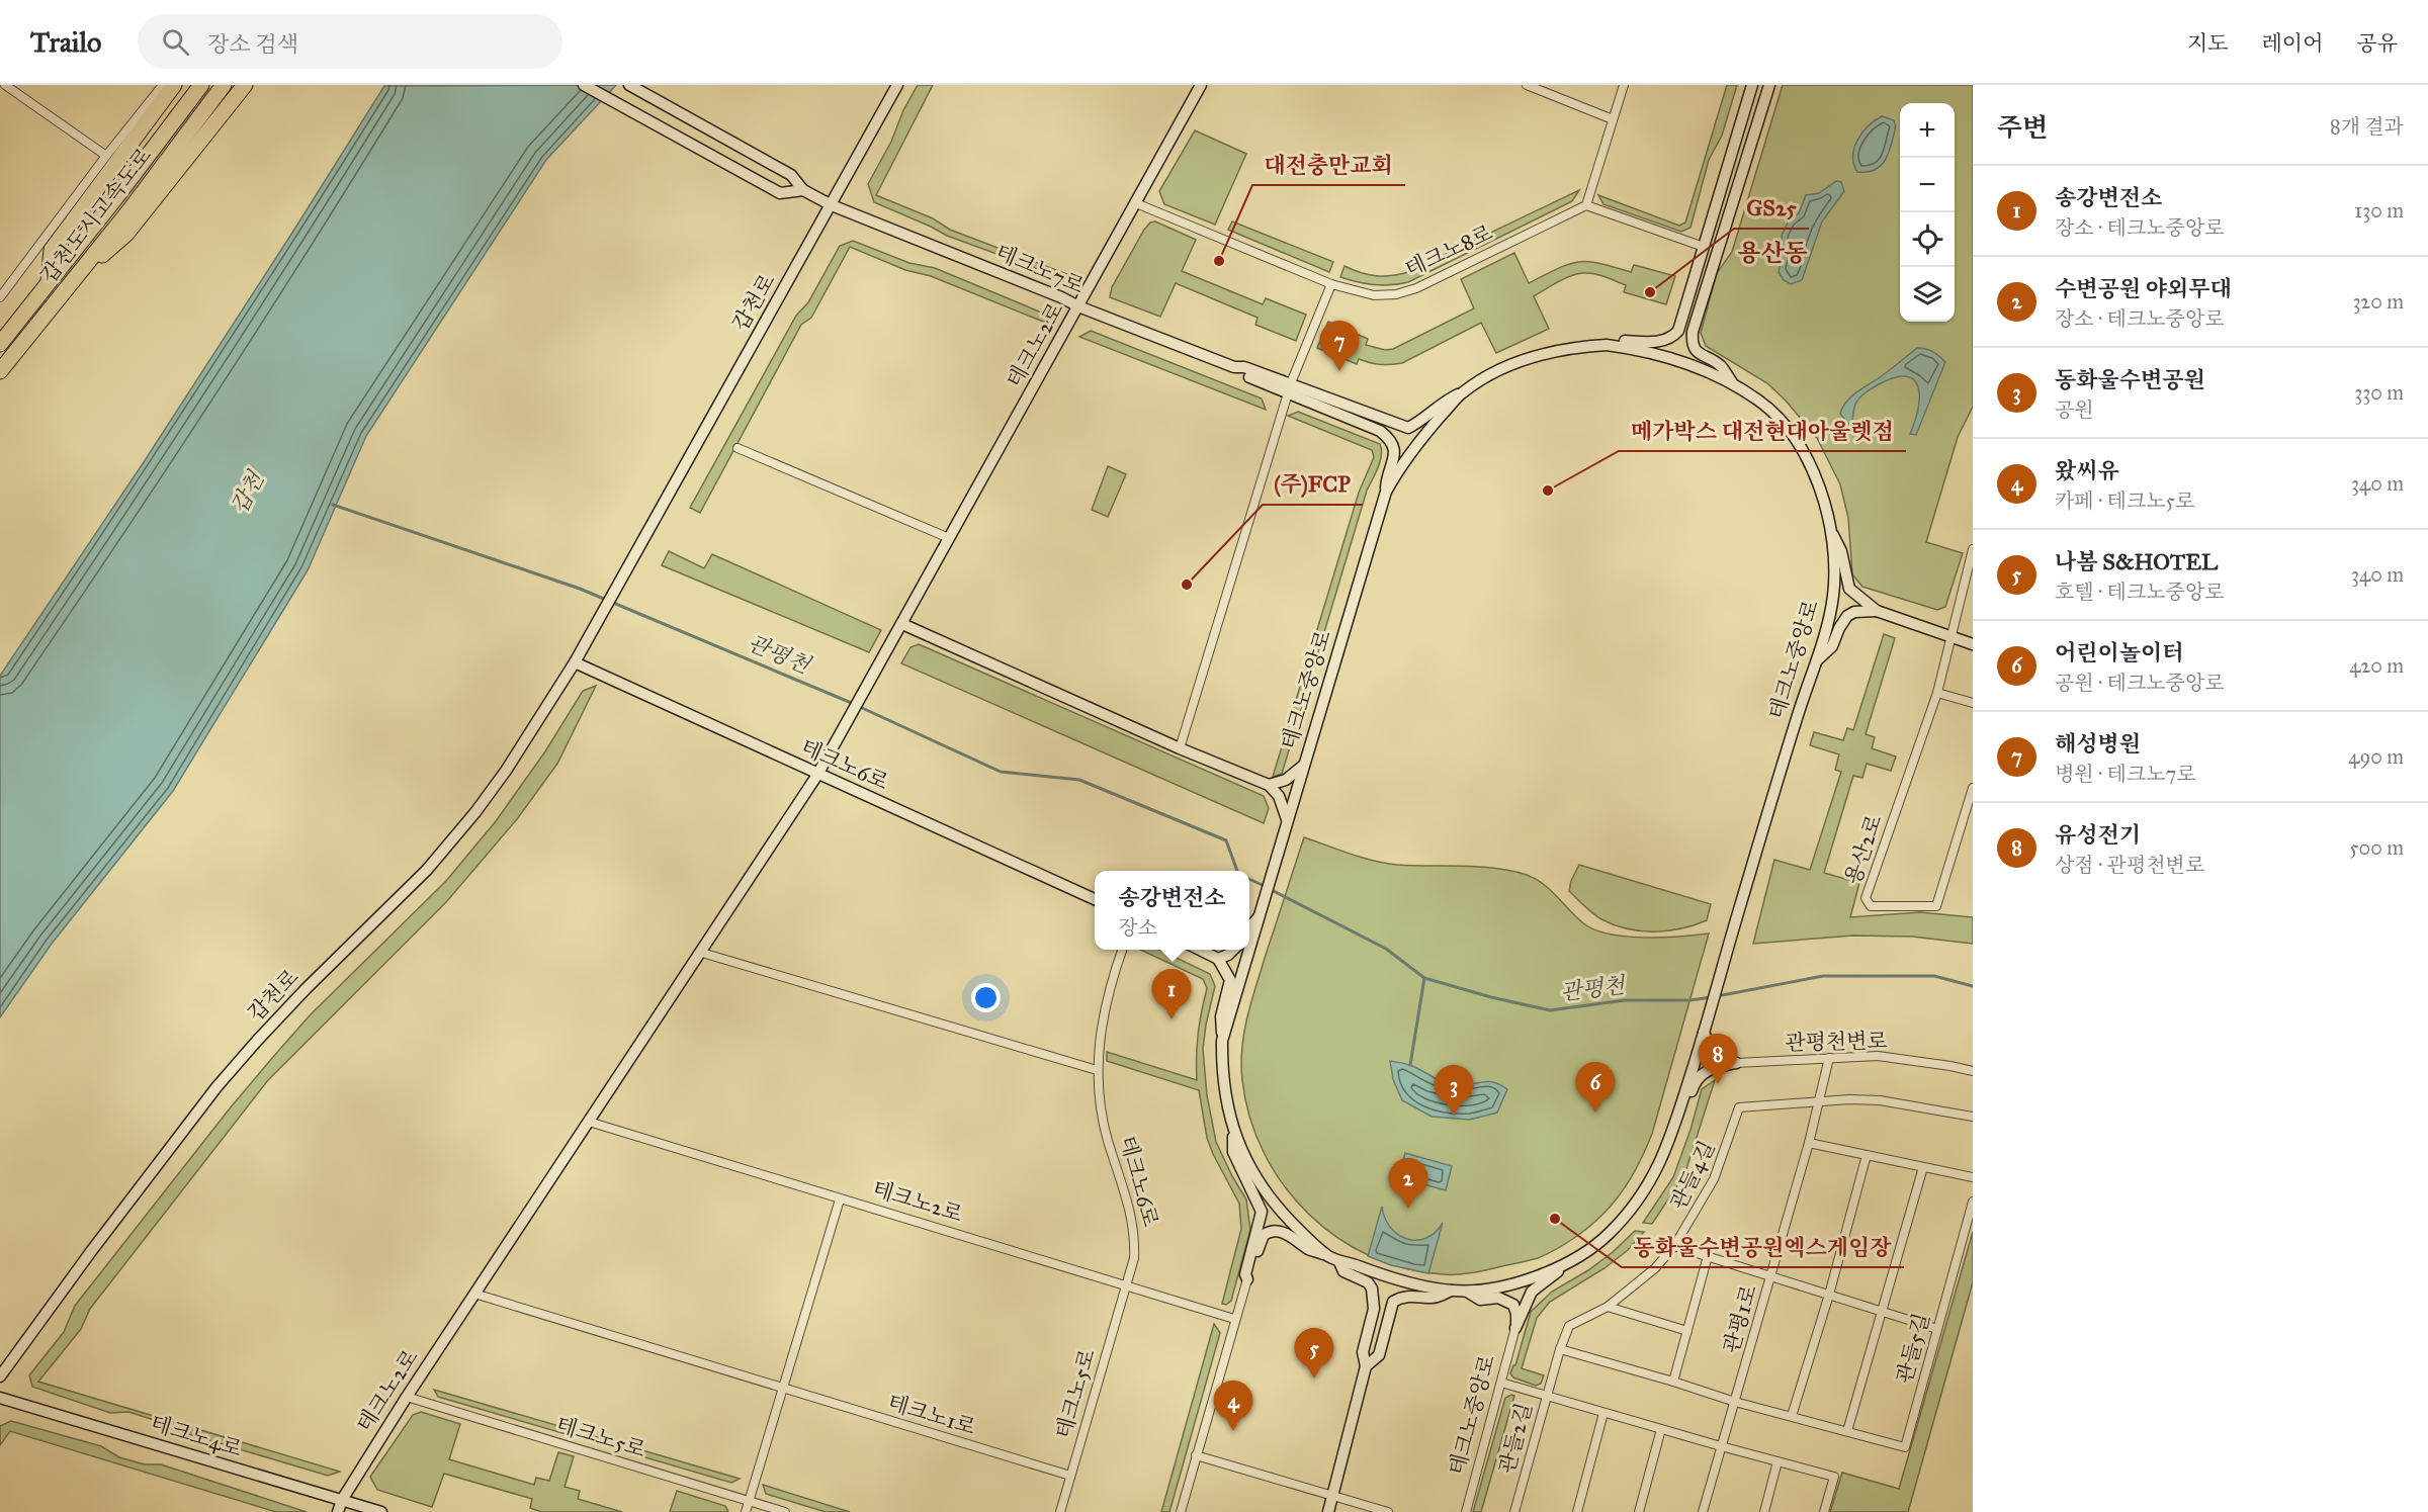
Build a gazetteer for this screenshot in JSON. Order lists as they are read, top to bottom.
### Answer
{
  "streets": {
    "highway": ["갑천도시고속도로"],
    "main road": [
      "테크노7로",
      "갑천로",
      "테크노2로",
      "테크노중앙로",
      "테크노6로",
      "테크노4로"
    ],
    "street": [
      "테크노8로",
      "용산2로",
      "관평천변로",
      "관들4길",
      "관평1로",
      "관들5길",
      "테크노5로",
      "테크노1로",
      "관들2길"
    ]
  },
  "crossings": [
    ["테크노8로", "테크노2로"],
    ["테크노7로", "갑천로"],
    ["테크노7로", "테크노2로"],
    ["테크노7로", "테크노중앙로"],
    ["갑천로", "테크노6로"],
    ["테크노2로", "테크노6로"],
    ["테크노2로", "테크노5로"],
    ["테크노2로", "테크노1로"],
    ["테크노2로", "테크노4로"],
    ["테크노6로", "테크노5로"],
    ["관평천변로", "관평1로"],
    ["관들4길", "관평1로"],
    ["관들4길", "관들2길"],
    ["관평1로", "관들5길"],
    ["관평1로", "관들2길"],
    ["테크노5로", "테크노1로"]
  ],
  "districts": ["용산동"],
  "water": ["갑천", "관평천"],
  "places": [
    "대전충만교회",
    "GS25",
    "메가박스 대전현대아울렛점",
    "(주)FCP",
    "동화울수변공원엑스게임장"
  ],
  "page": {
    "header": "Trailo",
    "search": "장소 검색",
    "nav": ["지도", "레이어", "공유"],
    "heading": ["주변", "8개 결과"],
    "map_buttons": ["+", "−"],
    "list": [
      {
        "mark": "1",
        "name": "송강변전소",
        "note": "장소 · 테크노중앙로",
        "value": "130 m"
      },
      {
        "mark": "2",
        "name": "수변공원 야외무대",
        "note": "장소 · 테크노중앙로",
        "value": "320 m"
      },
      {
        "mark": "3",
        "name": "동화울수변공원",
        "note": "공원",
        "value": "330 m"
      },
      {
        "mark": "4",
        "name": "왔씨유",
        "note": "카페 · 테크노5로",
        "value": "340 m"
      },
      {
        "mark": "5",
        "name": "나봄 S&HOTEL",
        "note": "호텔 · 테크노중앙로",
        "value": "340 m"
      },
      {
        "mark": "6",
        "name": "어린이놀이터",
        "note": "공원 · 테크노중앙로",
        "value": "420 m"
      },
      {
        "mark": "7",
        "name": "해성병원",
        "note": "병원 · 테크노7로",
        "value": "490 m"
      },
      {
        "mark": "8",
        "name": "유성전기",
        "note": "상점 · 관평천변로",
        "value": "500 m"
      }
    ],
    "pins": [
      "7",
      "1",
      "8",
      "6",
      "3",
      "2",
      "5",
      "4"
    ],
    "popup": ["송강변전소", "장소"]
  }
}
